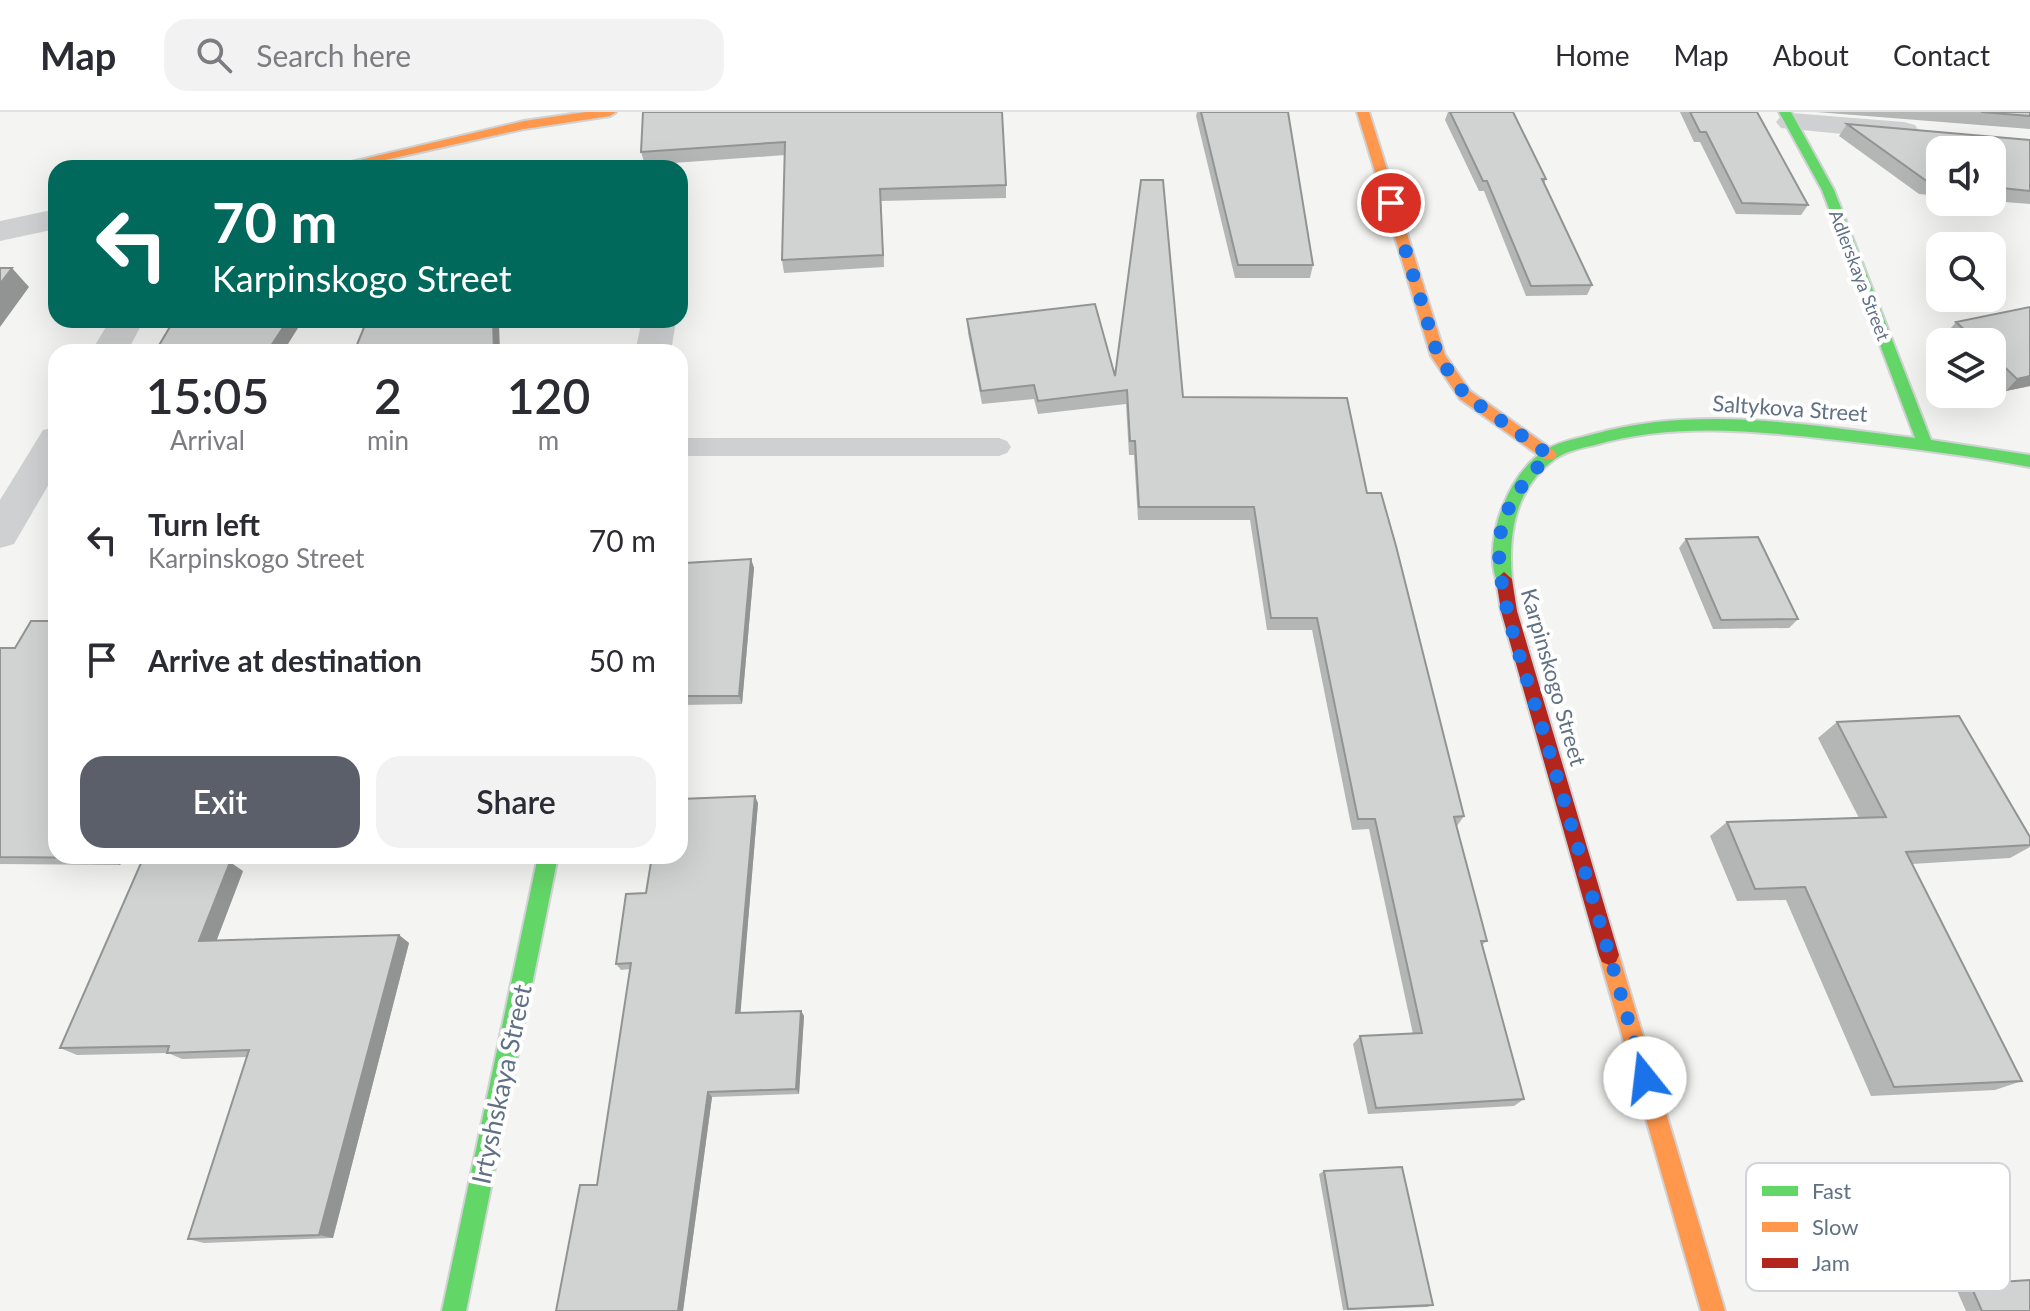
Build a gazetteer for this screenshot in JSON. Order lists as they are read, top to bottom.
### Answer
{
  "streets": {
    "street": [
      "Adlerskaya Street",
      "Saltykova Street",
      "Karpinskogo Street",
      "Irtyshskaya Street"
    ]
  },
  "crossings": [
    ["Adlerskaya Street", "Saltykova Street"],
    ["Saltykova Street", "Karpinskogo Street"]
  ],
  "legend": ["Fast", "Slow", "Jam"],
  "page": {
    "header": "Map",
    "search": "Search here",
    "nav": [
      "Home",
      "Map",
      "About",
      "Contact"
    ],
    "turn": ["70 m", "Karpinskogo Street"],
    "eta": [
      "15:05",
      "Arrival",
      "2",
      "min",
      "120",
      "m"
    ],
    "list": [
      {
        "name": "Turn left",
        "note": "Karpinskogo Street",
        "value": "70 m"
      },
      {
        "name": "Arrive at destination",
        "value": "50 m"
      }
    ],
    "buttons": ["Exit", "Share"]
  }
}
